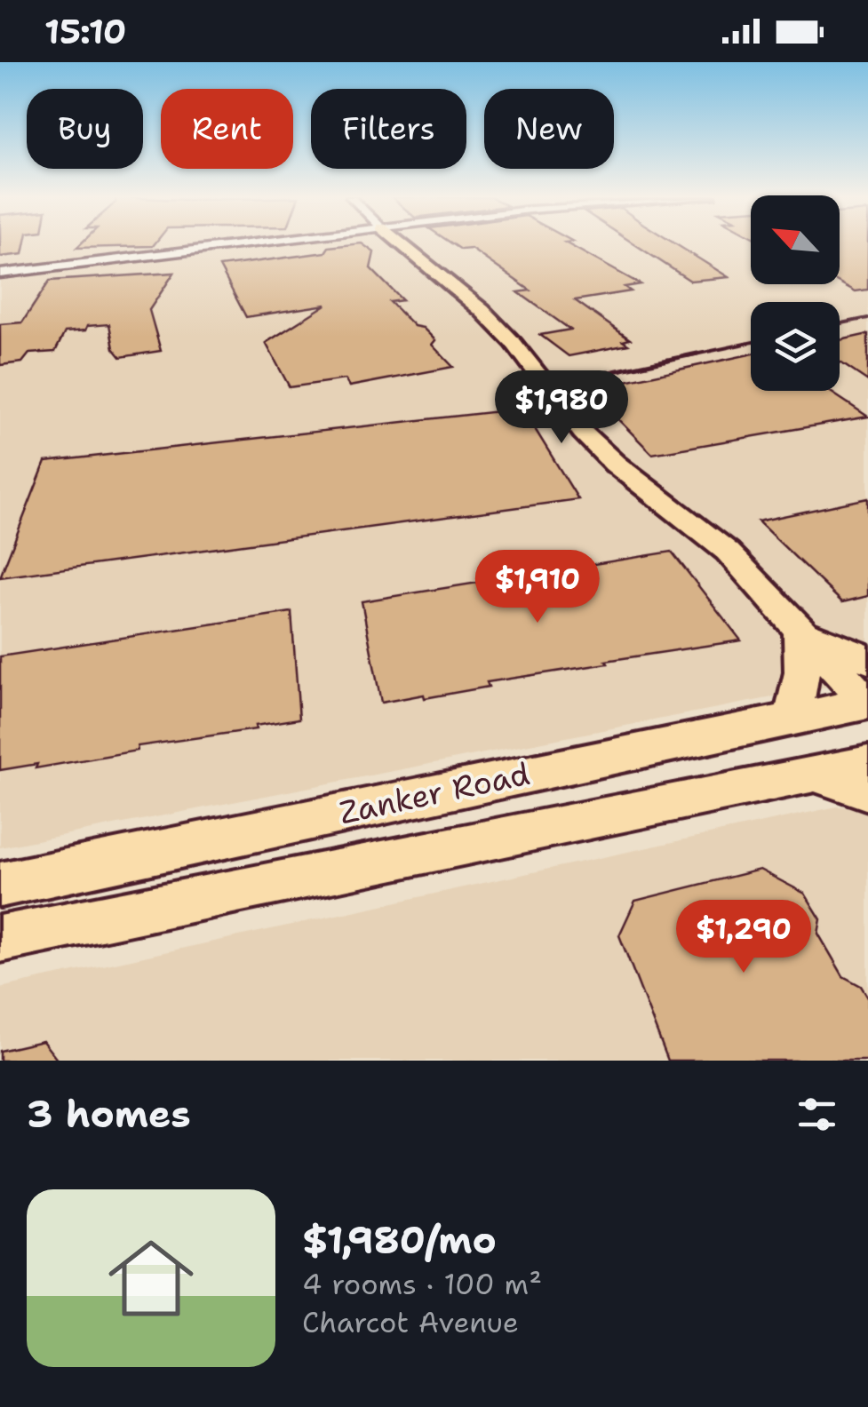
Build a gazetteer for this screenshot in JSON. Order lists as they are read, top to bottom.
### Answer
{
  "streets": {
    "main road": ["Zanker Road"]
  },
  "north": "top left",
  "page": {
    "status": "15:10",
    "chip": [
      "Buy",
      "Rent",
      "Filters",
      "New"
    ],
    "price": ["$1,980", "$1,910", "$1,290"],
    "heading": "3 homes",
    "list": [
      {
        "name": "$1,980/mo",
        "note": "4 rooms · 100 m² · Charcot Avenue"
      }
    ]
  }
}
